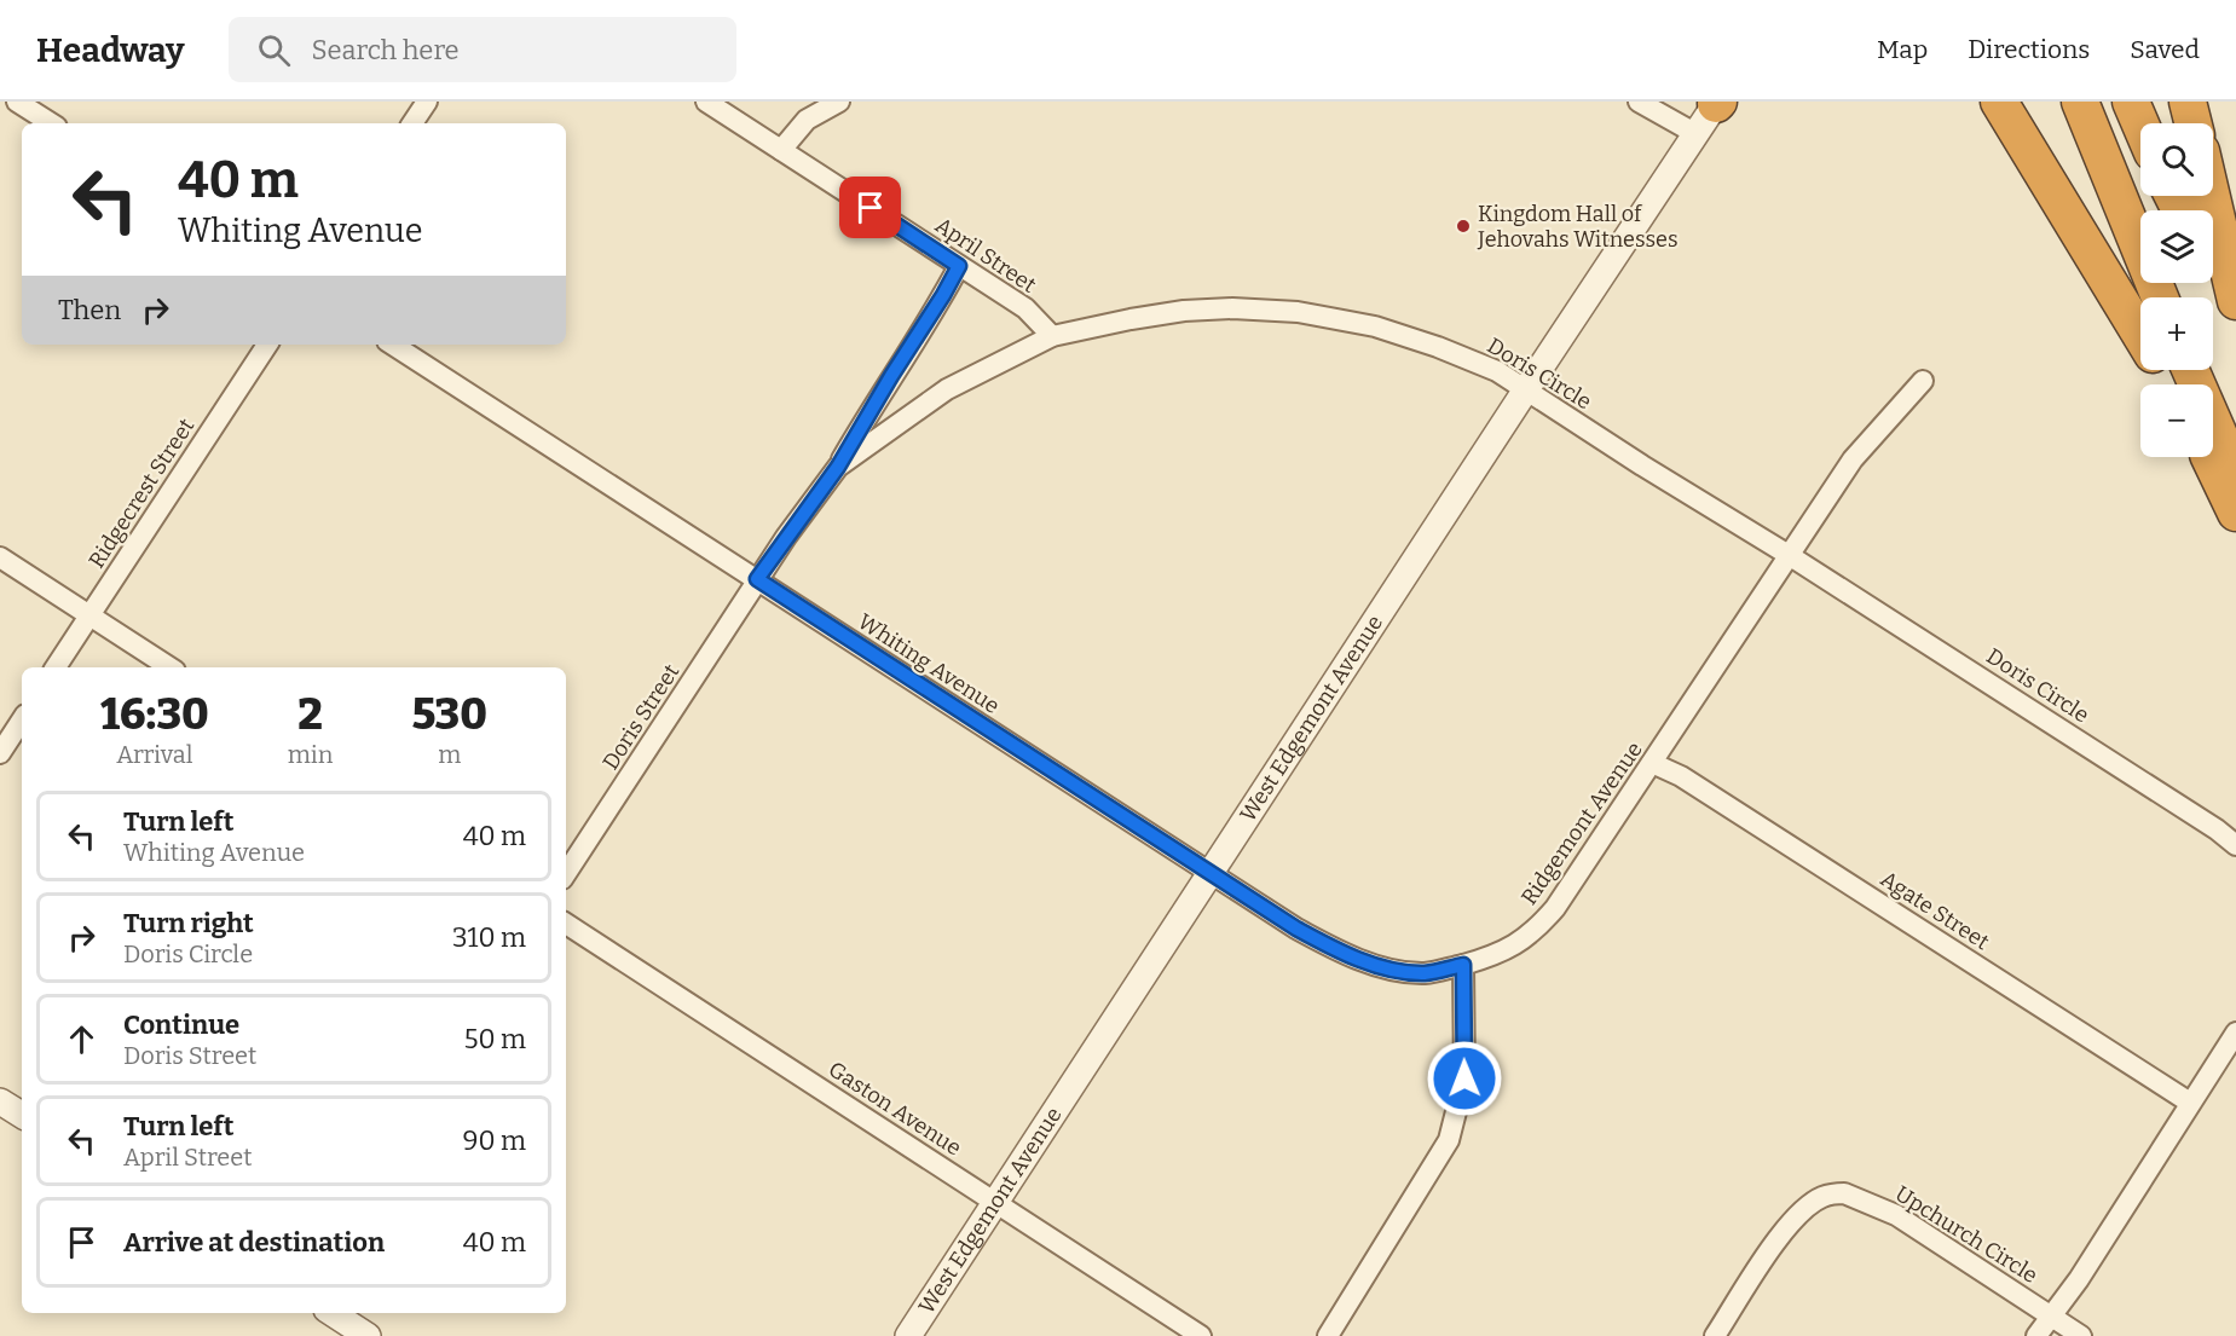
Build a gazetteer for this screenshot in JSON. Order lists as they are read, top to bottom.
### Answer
{
  "streets": {
    "street": [
      "April Street",
      "Doris Circle",
      "Ridgecrest Street",
      "Whiting Avenue",
      "Doris Street",
      "West Edgemont Avenue",
      "Ridgemont Avenue",
      "Agate Street",
      "Gaston Avenue",
      "Upchurch Circle"
    ]
  },
  "crossings": [
    ["April Street", "Doris Circle"],
    ["Doris Circle", "Whiting Avenue"],
    ["Doris Circle", "Doris Street"],
    ["Doris Circle", "West Edgemont Avenue"],
    ["Doris Circle", "Ridgemont Avenue"],
    ["Whiting Avenue", "Doris Street"],
    ["Whiting Avenue", "West Edgemont Avenue"],
    ["Whiting Avenue", "Ridgemont Avenue"],
    ["West Edgemont Avenue", "Gaston Avenue"],
    ["Ridgemont Avenue", "Agate Street"]
  ],
  "places": ["Kingdom Hall of Jehovahs Witnesses"],
  "page": {
    "header": "Headway",
    "search": "Search here",
    "nav": ["Map", "Directions", "Saved"],
    "map_buttons": ["+", "−"],
    "turn": ["40 m", "Whiting Avenue"],
    "then": "Then",
    "eta": [
      "16:30",
      "Arrival",
      "2",
      "min",
      "530",
      "m"
    ],
    "list": [
      {
        "name": "Turn left",
        "note": "Whiting Avenue",
        "value": "40 m"
      },
      {
        "name": "Turn right",
        "note": "Doris Circle",
        "value": "310 m"
      },
      {
        "name": "Continue",
        "note": "Doris Street",
        "value": "50 m"
      },
      {
        "name": "Turn left",
        "note": "April Street",
        "value": "90 m"
      },
      {
        "name": "Arrive at destination",
        "value": "40 m"
      }
    ]
  }
}
